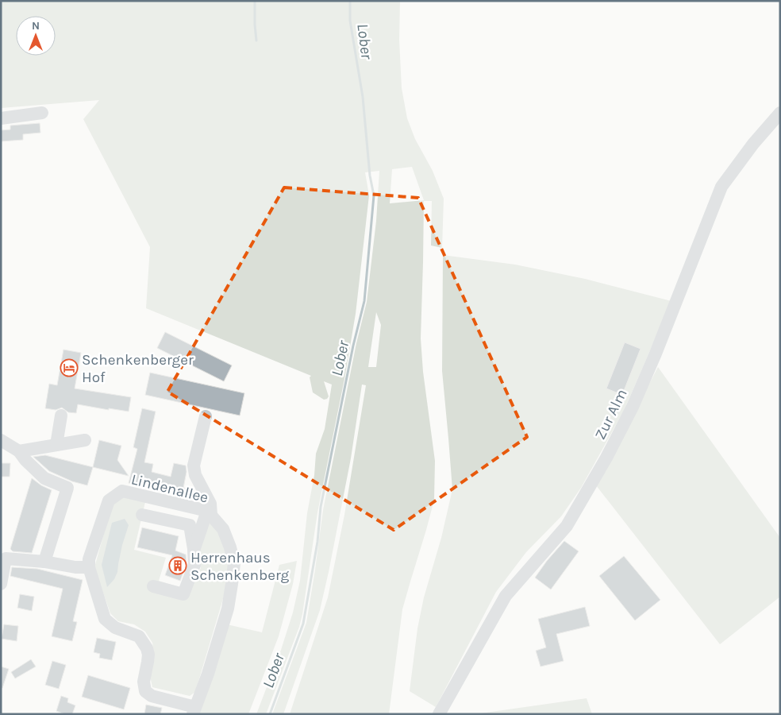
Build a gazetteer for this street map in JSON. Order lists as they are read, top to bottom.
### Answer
{
  "streets": {
    "street": ["Zur Alm", "Lindenallee"]
  },
  "water": ["Lober"],
  "places": {
    "hotel": ["Schenkenberger Hof"],
    "building": ["Herrenhaus Schenkenberg"]
  },
  "north": "top"
}
